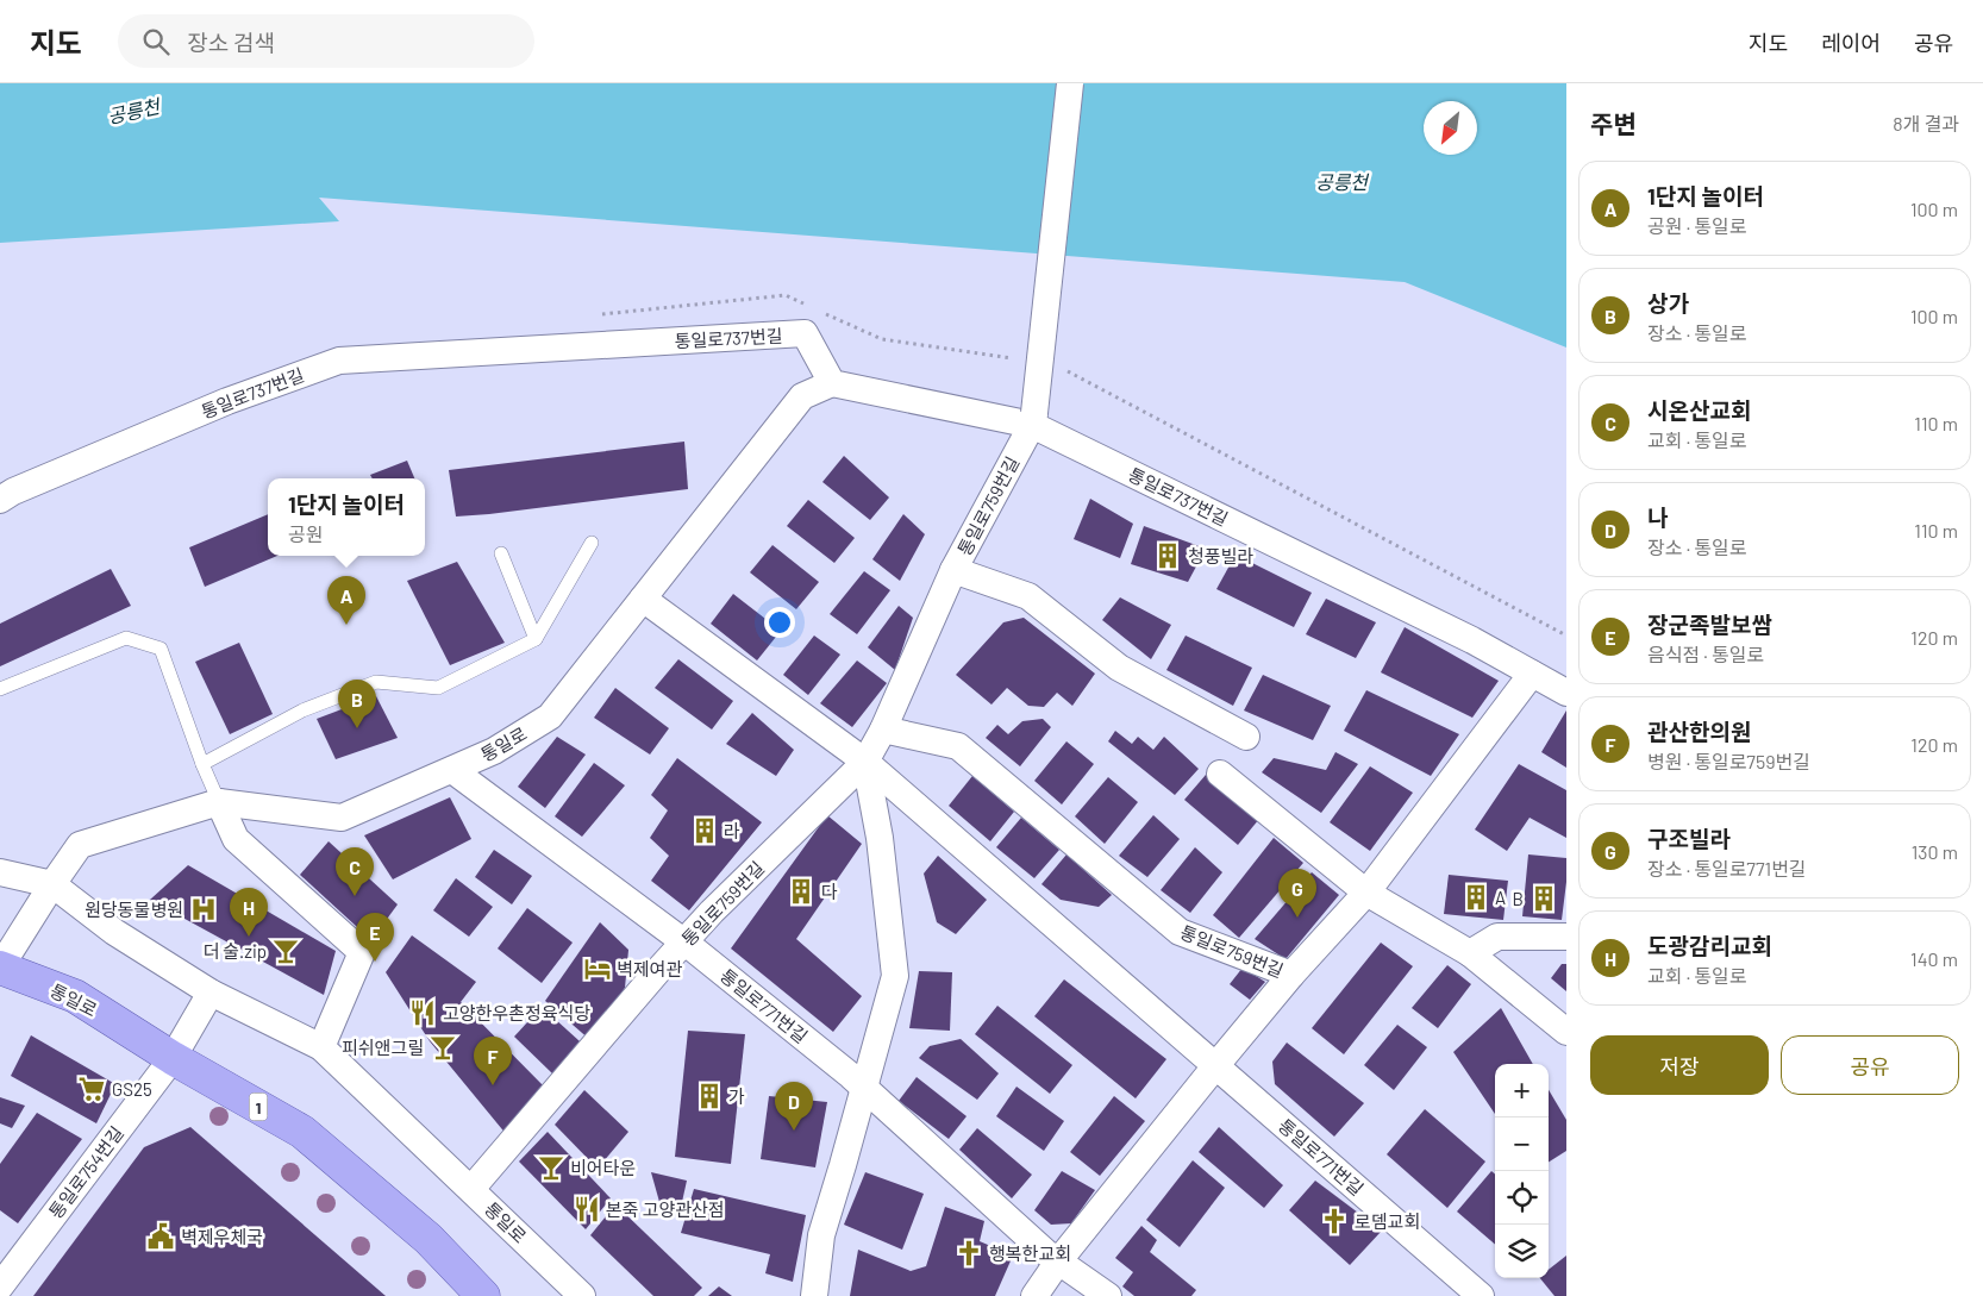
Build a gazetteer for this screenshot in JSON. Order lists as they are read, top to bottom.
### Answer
{
  "streets": {
    "main road": ["통일로", "1"],
    "street": [
      "통일로737번길",
      "통일로759번길",
      "통일로771번길",
      "통일로754번길"
    ]
  },
  "crossings": [
    ["통일로737번길", "통일로759번길"],
    ["통일로737번길", "통일로"],
    ["통일로759번길", "통일로"],
    ["통일로759번길", "통일로771번길"],
    ["통일로", "통일로771번길"],
    ["통일로", "통일로754번길"]
  ],
  "water": ["공릉천"],
  "places": {
    "building": [
      "청풍빌라",
      "라",
      "다",
      "A",
      "B",
      "가"
    ],
    "hospital": ["원당동물병원"],
    "bar": ["더 술.zip", "피쉬앤그릴", "비어타운"],
    "hotel": ["벽제여관"],
    "restaurant": ["고양한우촌정육식당", "본죽 고양관산점"],
    "supermarket": ["GS25"],
    "church": ["로뎀교회", "행복한교회"],
    "public building": ["벽제우체국"]
  },
  "north": "bottom left",
  "page": {
    "header": "지도",
    "search": "장소 검색",
    "nav": ["지도", "레이어", "공유"],
    "heading": ["주변", "8개 결과"],
    "list": [
      {
        "mark": "A",
        "name": "1단지 놀이터",
        "note": "공원 · 통일로",
        "value": "100 m"
      },
      {
        "mark": "B",
        "name": "상가",
        "note": "장소 · 통일로",
        "value": "100 m"
      },
      {
        "mark": "C",
        "name": "시온산교회",
        "note": "교회 · 통일로",
        "value": "110 m"
      },
      {
        "mark": "D",
        "name": "나",
        "note": "장소 · 통일로",
        "value": "110 m"
      },
      {
        "mark": "E",
        "name": "장군족발보쌈",
        "note": "음식점 · 통일로",
        "value": "120 m"
      },
      {
        "mark": "F",
        "name": "관산한의원",
        "note": "병원 · 통일로759번길",
        "value": "120 m"
      },
      {
        "mark": "G",
        "name": "구조빌라",
        "note": "장소 · 통일로771번길",
        "value": "130 m"
      },
      {
        "mark": "H",
        "name": "도광감리교회",
        "note": "교회 · 통일로",
        "value": "140 m"
      }
    ],
    "popup": ["1단지 놀이터", "공원"],
    "pins": [
      "A",
      "B",
      "C",
      "G",
      "H",
      "E",
      "F",
      "D"
    ],
    "buttons": ["저장", "공유"],
    "map_buttons": ["+", "−"]
  }
}
